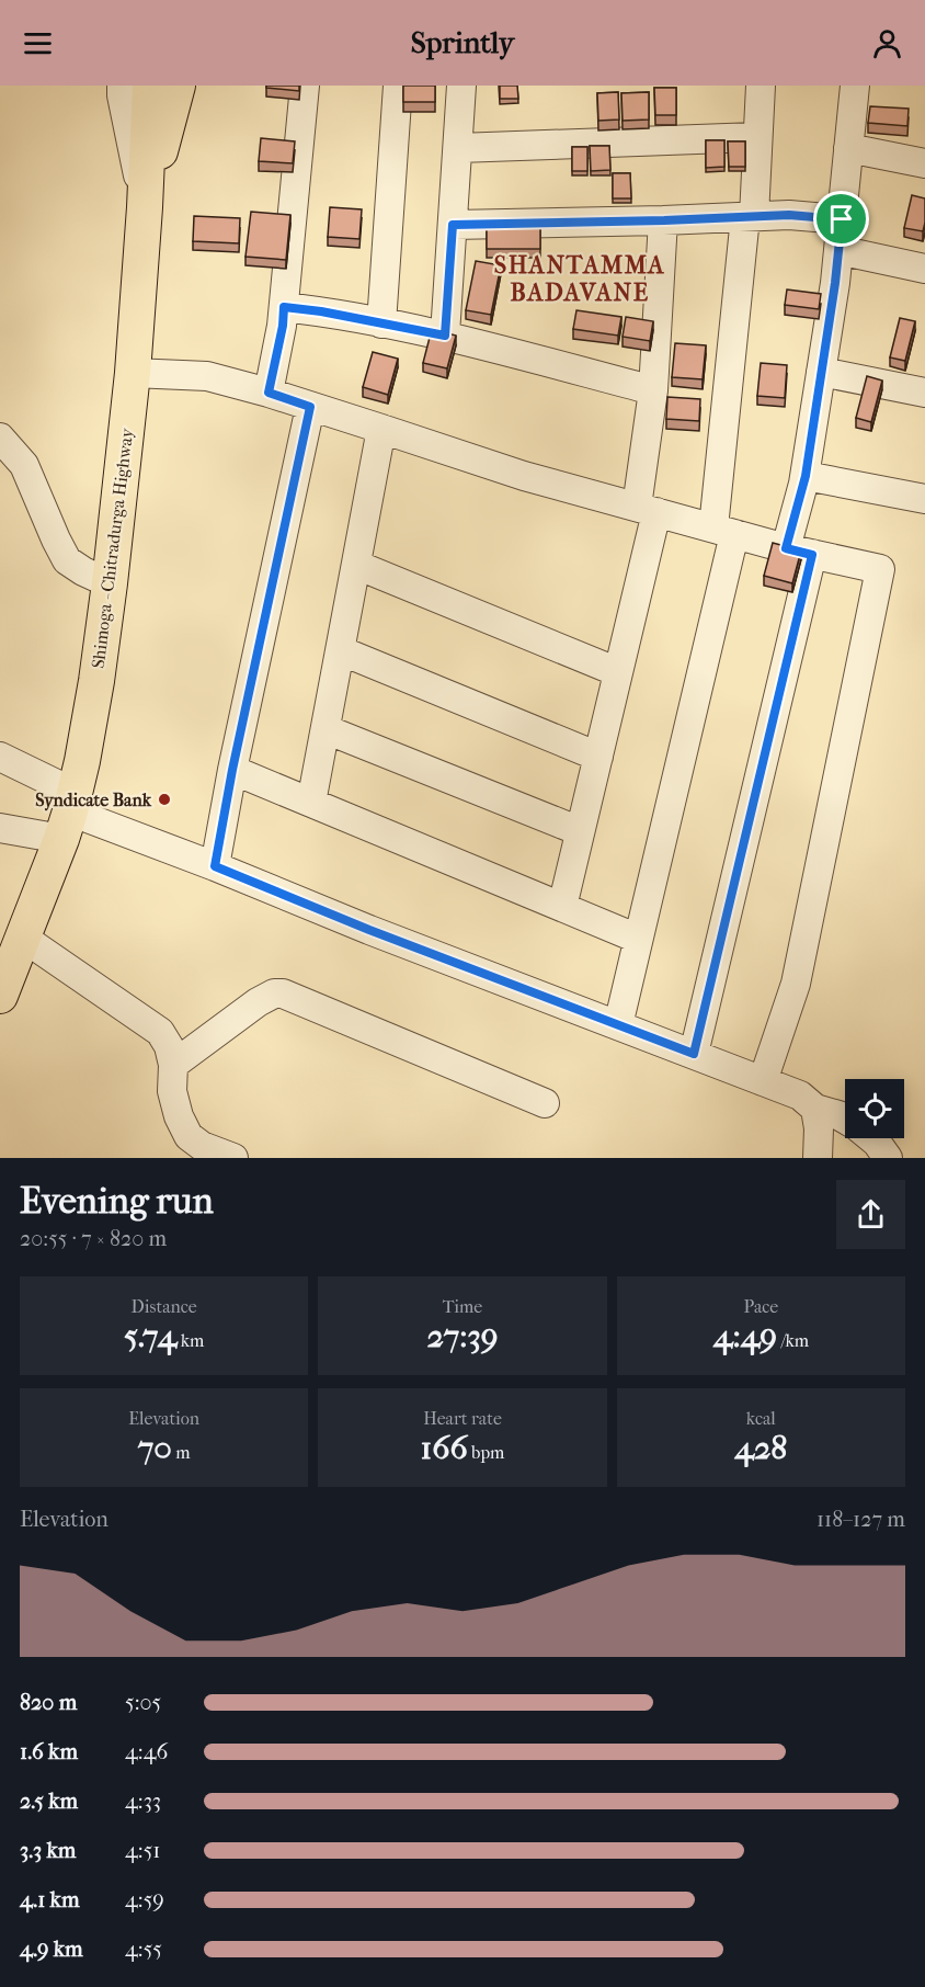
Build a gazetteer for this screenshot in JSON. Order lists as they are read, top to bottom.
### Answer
{
  "streets": {
    "main road": ["Shimoga - Chitradurga Highway"]
  },
  "districts": ["SHANTAMMA BADAVANE"],
  "places": ["Syndicate Bank"],
  "page": {
    "header": "Sprintly",
    "heading": ["Evening run", "20:55 · 7 × 820 m"],
    "stats": [
      ["Distance", "5.74 km"],
      ["Time", "27:39"],
      ["Pace", "4:49 /km"],
      ["Elevation", "70 m"],
      ["Heart rate", "166 bpm"],
      ["kcal", "428"]
    ],
    "chart": ["Elevation", "118–127 m"],
    "list": [
      {
        "name": "820 m",
        "note": "5:05"
      },
      {
        "name": "1.6 km",
        "note": "4:46"
      },
      {
        "name": "2.5 km",
        "note": "4:33"
      },
      {
        "name": "3.3 km",
        "note": "4:51"
      },
      {
        "name": "4.1 km",
        "note": "4:59"
      },
      {
        "name": "4.9 km",
        "note": "4:55"
      }
    ]
  }
}
